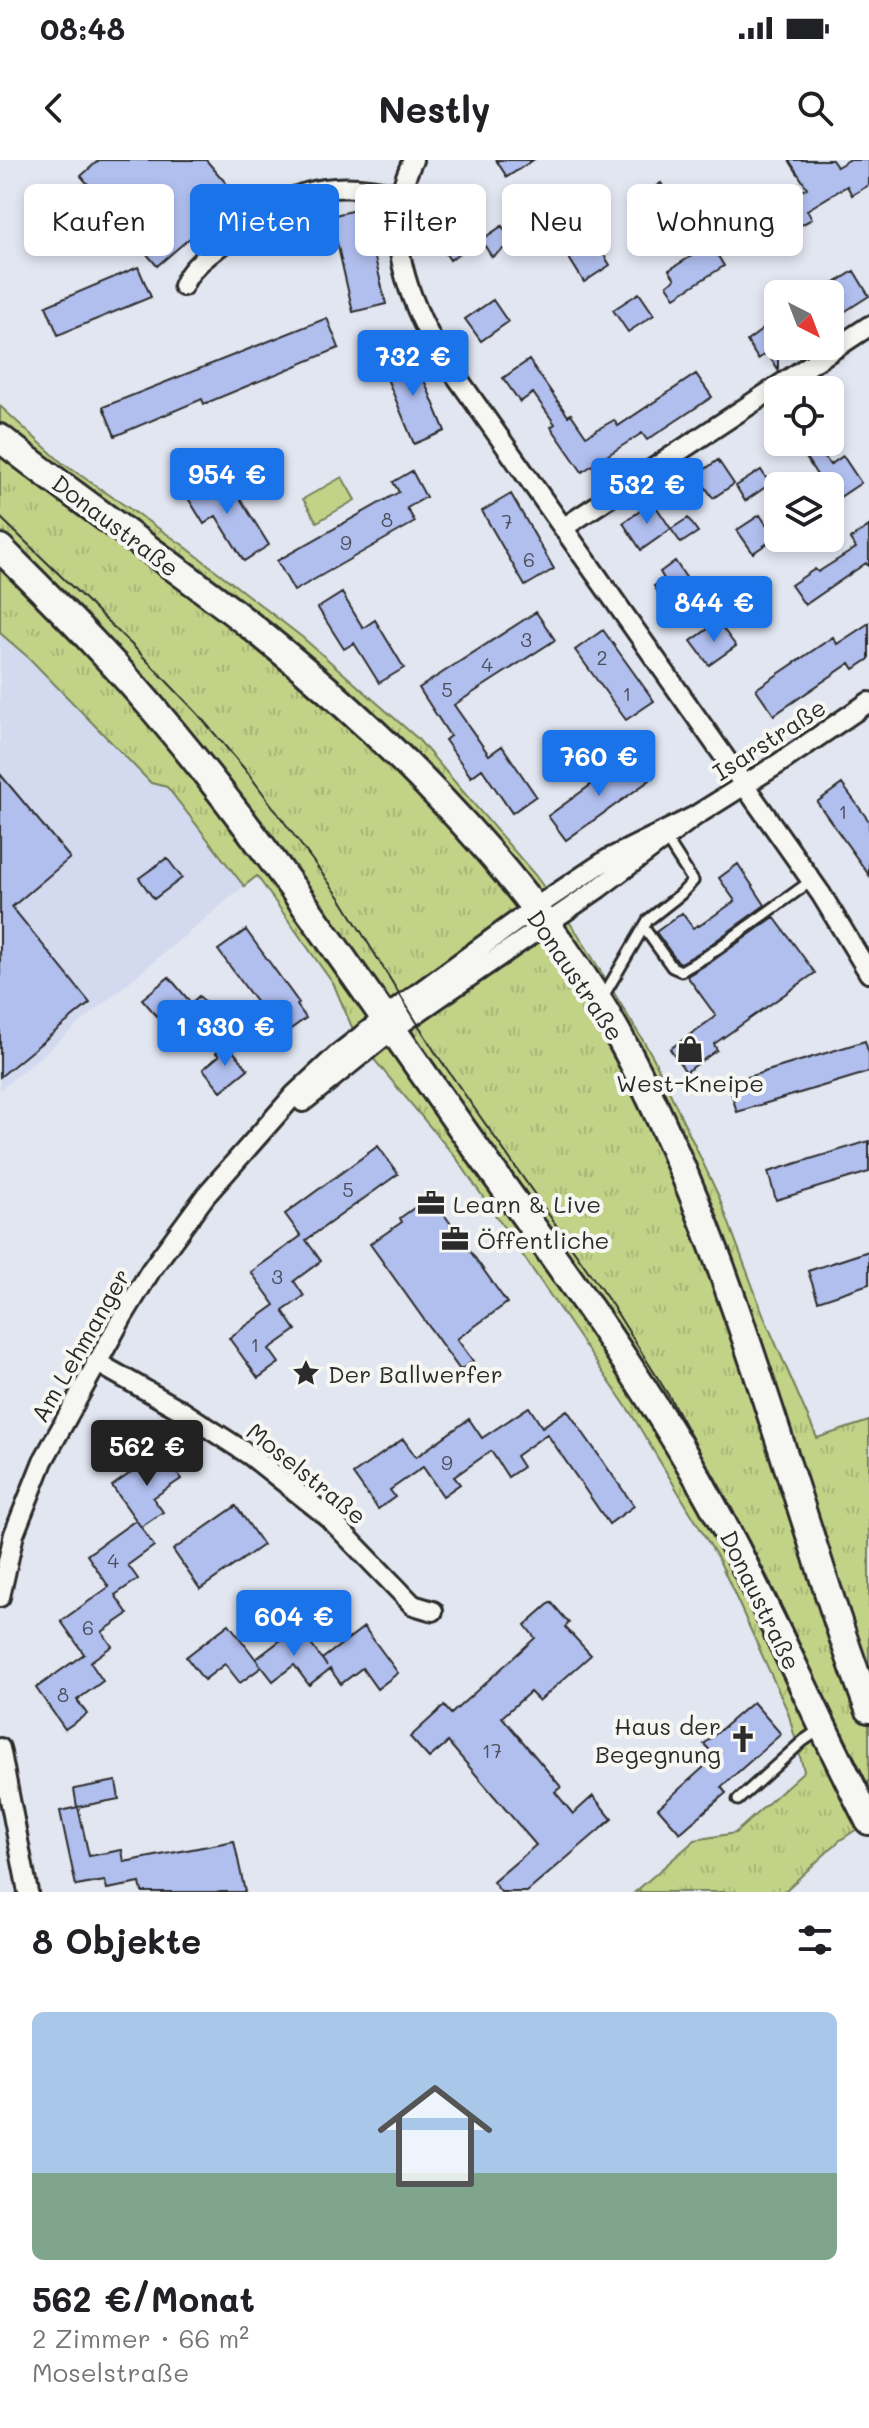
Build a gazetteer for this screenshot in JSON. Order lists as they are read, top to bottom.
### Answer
{
  "streets": {
    "main road": ["Donaustraße"],
    "street": ["Isarstraße", "Am Lehmanger", "Moselstraße"]
  },
  "crossings": [
    ["Donaustraße", "Isarstraße"],
    ["Donaustraße", "Am Lehmanger"],
    ["Isarstraße", "Am Lehmanger"],
    ["Am Lehmanger", "Moselstraße"]
  ],
  "places": {
    "shop": ["West-Kneipe"],
    "office": ["Learn & Live", "Öffentliche"],
    "place": ["Der Ballwerfer"],
    "church": ["Haus der Begegnung"]
  },
  "house_numbers": [
    "8",
    "7",
    "9",
    "6",
    "3",
    "2",
    "4",
    "5",
    "1",
    "1",
    "5",
    "3",
    "1",
    "9",
    "4",
    "6",
    "8",
    "17"
  ],
  "north": "bottom right",
  "page": {
    "status": "08:48",
    "header": "Nestly",
    "chip": [
      "Kaufen",
      "Mieten",
      "Filter",
      "Neu",
      "Wohnung"
    ],
    "price": [
      "732 €",
      "954 €",
      "532 €",
      "844 €",
      "760 €",
      "1 330 €",
      "562 €",
      "604 €"
    ],
    "heading": "8 Objekte",
    "list": [
      {
        "name": "562 €/Monat",
        "note": "2 Zimmer · 66 m² · Moselstraße"
      }
    ]
  }
}
